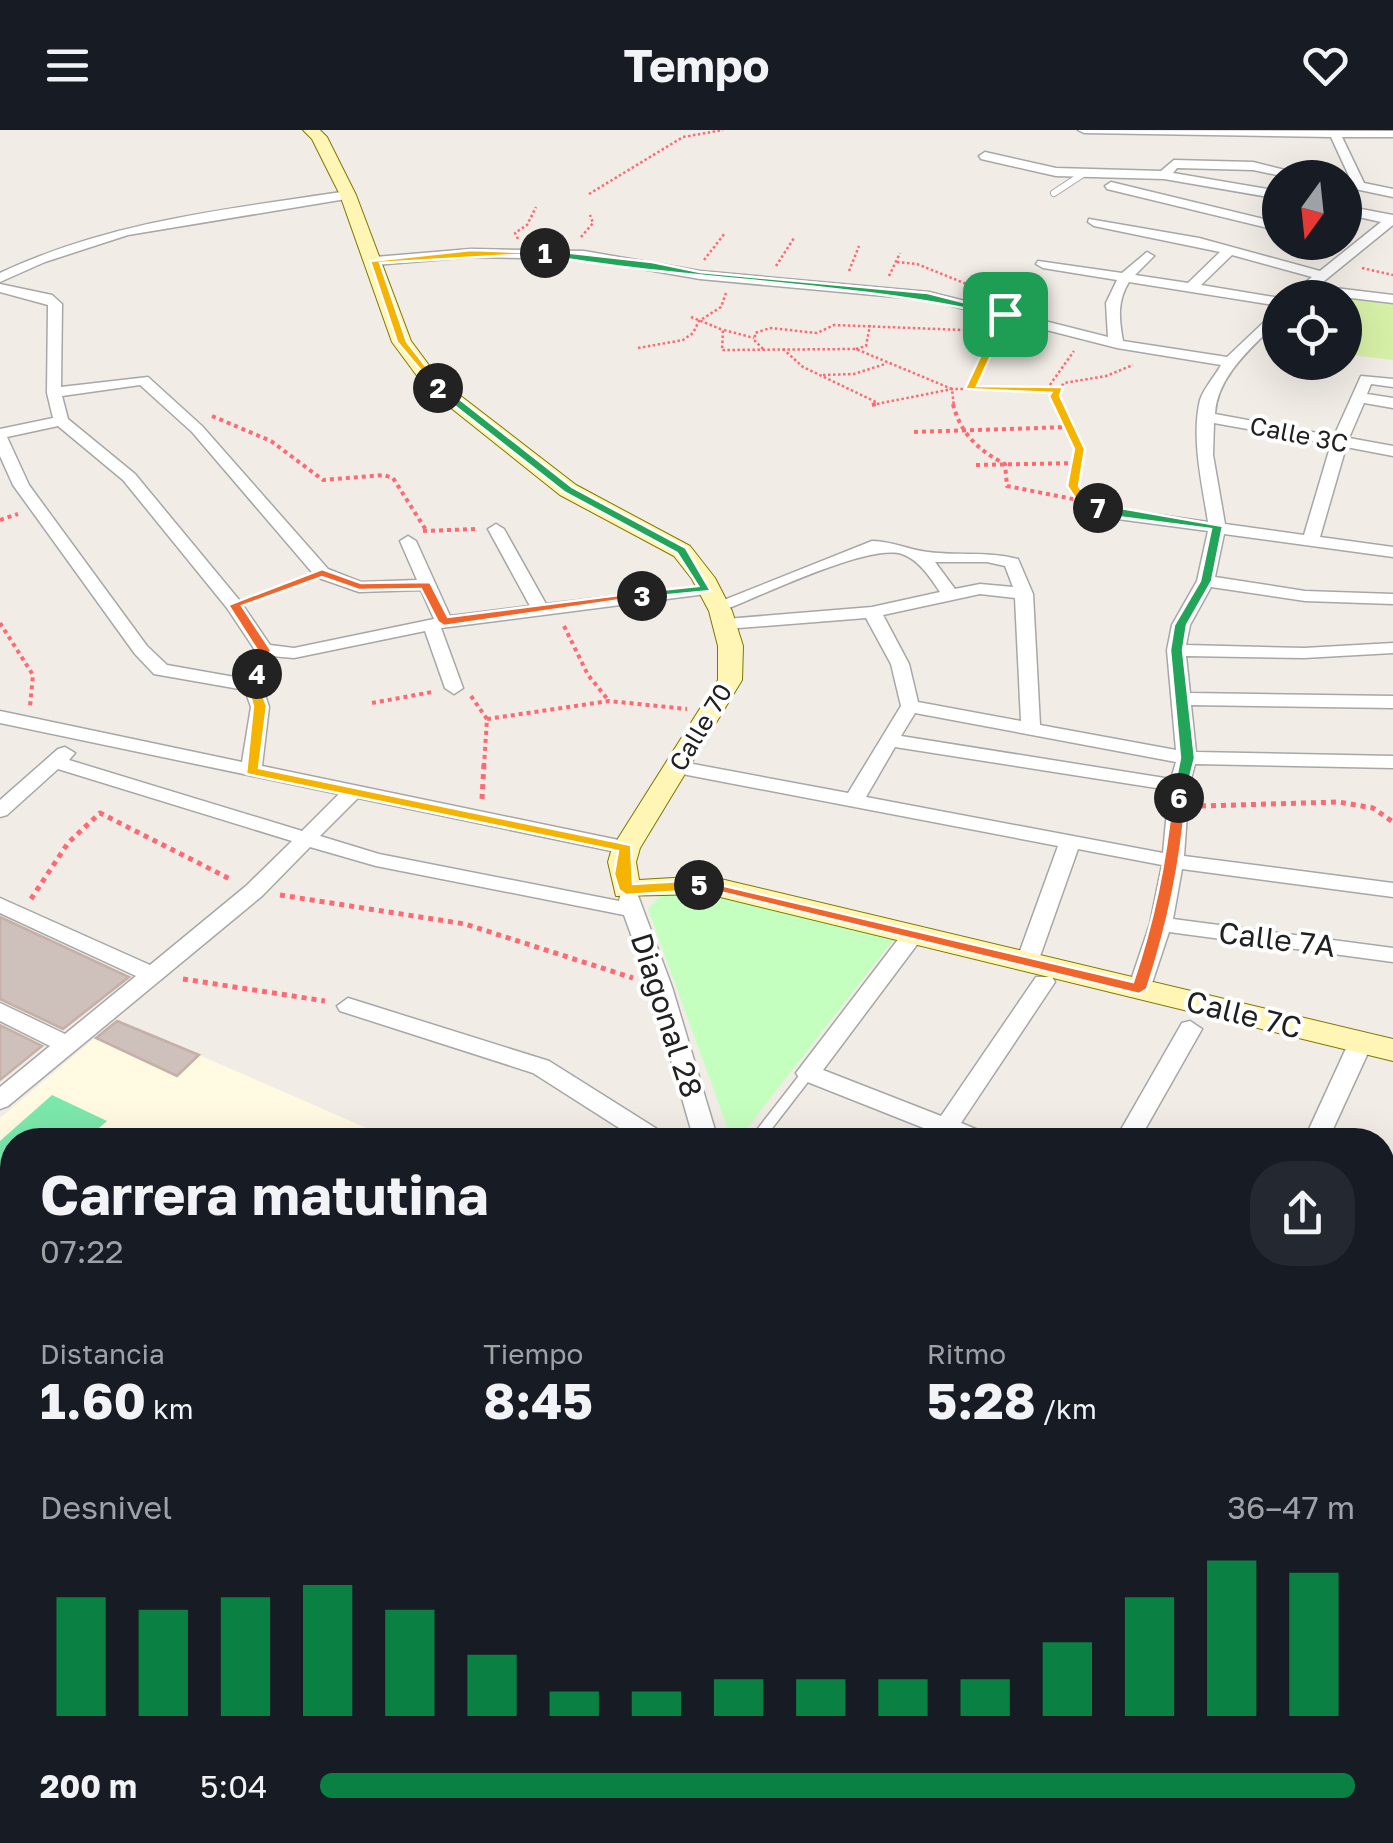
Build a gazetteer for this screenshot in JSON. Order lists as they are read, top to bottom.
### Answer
{
  "streets": {
    "street": [
      "Calle 3C",
      "Calle 70",
      "Calle 7A",
      "Calle 7C",
      "Diagonal 28"
    ]
  },
  "crossings": [
    ["Calle 7C", "Diagonal 28"]
  ],
  "north": "bottom",
  "page": {
    "header": "Tempo",
    "pins": [
      "1",
      "2",
      "7",
      "3",
      "4",
      "6",
      "5"
    ],
    "heading": ["Carrera matutina", "07:22"],
    "stats": [
      ["Distancia", "1.60 km"],
      ["Tiempo", "8:45"],
      ["Ritmo", "5:28 /km"]
    ],
    "chart": ["Desnivel", "36–47 m"],
    "list": [
      {
        "name": "200 m",
        "note": "5:04"
      }
    ]
  }
}
